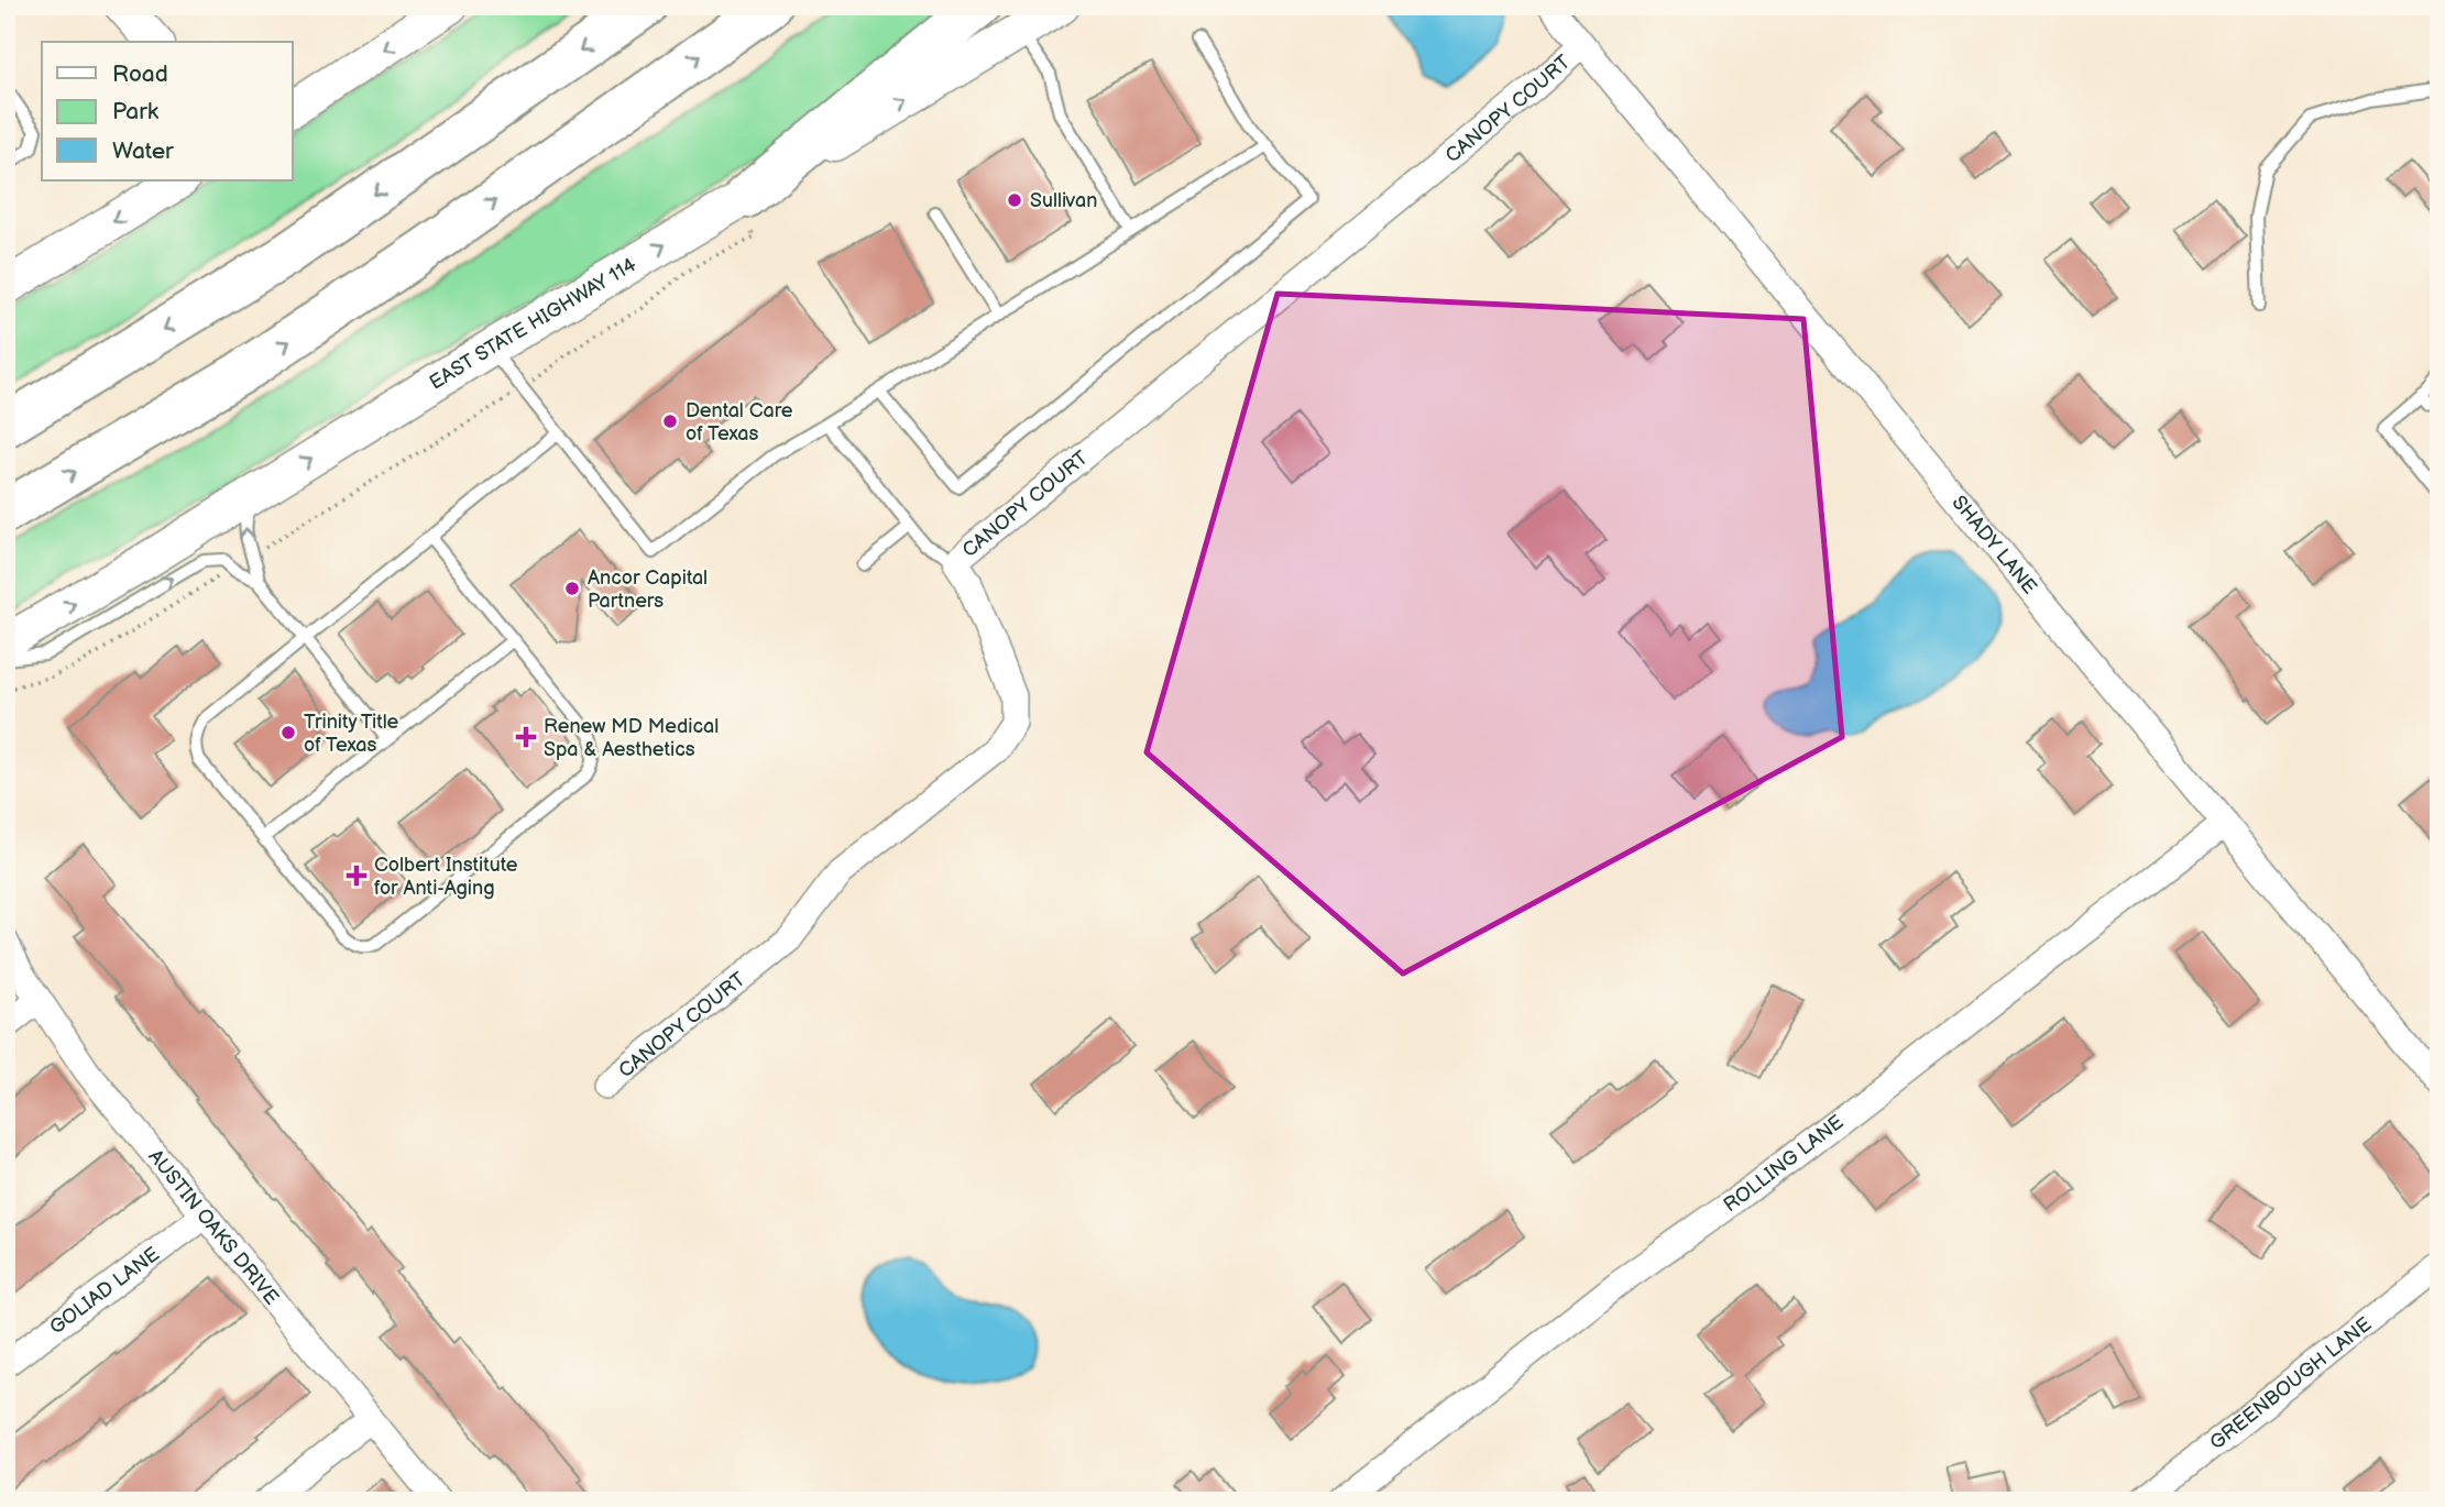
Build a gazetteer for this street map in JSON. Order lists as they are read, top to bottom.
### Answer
{
  "streets": {
    "main road": ["EAST STATE HIGHWAY 114"],
    "street": [
      "CANOPY COURT",
      "SHADY LANE",
      "ROLLING LANE",
      "AUSTIN OAKS DRIVE",
      "GOLIAD LANE",
      "GREENBOUGH LANE"
    ]
  },
  "crossings": [
    ["CANOPY COURT", "SHADY LANE"],
    ["SHADY LANE", "ROLLING LANE"],
    ["AUSTIN OAKS DRIVE", "GOLIAD LANE"]
  ],
  "one_way": ["EAST STATE HIGHWAY 114"],
  "places": {
    "other": [
      "Sullivan",
      "Dental Care of Texas",
      "Ancor Capital Partners",
      "Trinity Title of Texas"
    ],
    "health": ["Renew MD Medical Spa & Aesthetics", "Colbert Institute for Anti-Aging"]
  },
  "legend": ["Road", "Park", "Water"]
}
